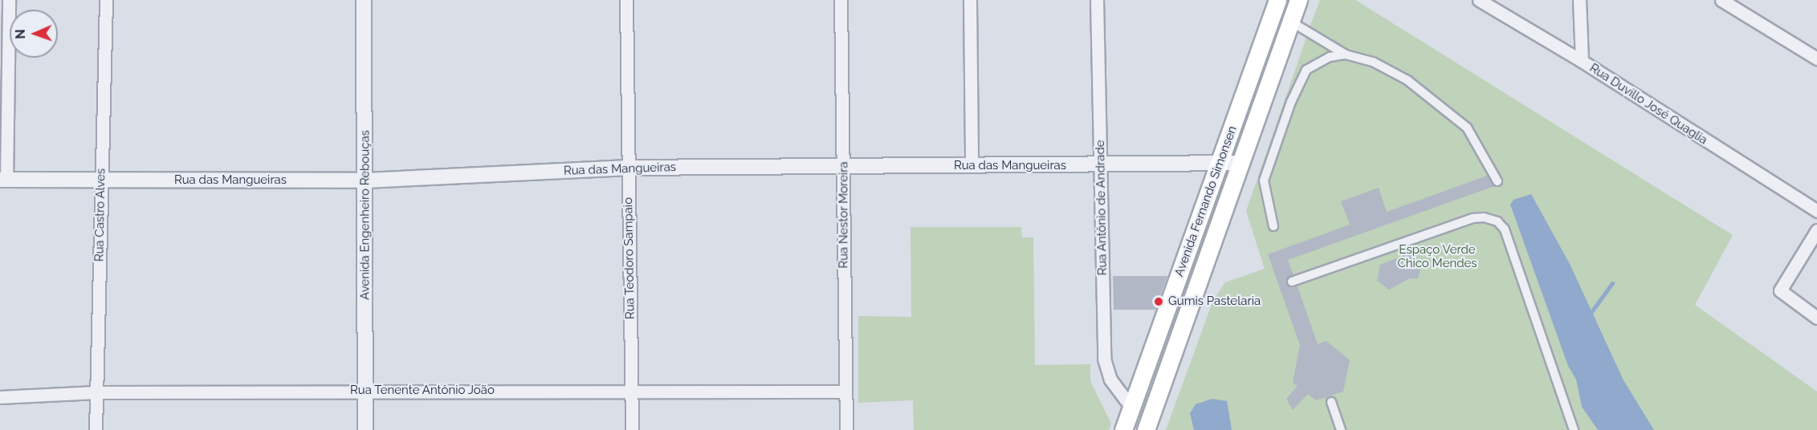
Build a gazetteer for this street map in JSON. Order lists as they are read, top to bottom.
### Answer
{
  "streets": {
    "main road": ["Avenida Fernando Simonsen"],
    "street": [
      "Rua Duvillo José Quaglia",
      "Rua das Mangueiras",
      "Rua Antônio de Andrade",
      "Rua Castro Alves",
      "Avenida Engenheiro Rebouças",
      "Rua Nestor Moreira",
      "Rua Teodoro Sampaio",
      "Rua Tenente Antônio João"
    ]
  },
  "crossings": [
    ["Rua das Mangueiras", "Avenida Fernando Simonsen"],
    ["Rua das Mangueiras", "Rua Antônio de Andrade"],
    ["Rua das Mangueiras", "Rua Castro Alves"],
    ["Rua das Mangueiras", "Avenida Engenheiro Rebouças"],
    ["Rua das Mangueiras", "Rua Nestor Moreira"],
    ["Rua das Mangueiras", "Rua Teodoro Sampaio"],
    ["Avenida Fernando Simonsen", "Rua Antônio de Andrade"],
    ["Rua Castro Alves", "Rua Tenente Antônio João"],
    ["Avenida Engenheiro Rebouças", "Rua Tenente Antônio João"],
    ["Rua Nestor Moreira", "Rua Tenente Antônio João"],
    ["Rua Teodoro Sampaio", "Rua Tenente Antônio João"]
  ],
  "parks": ["Espaço Verde Chico Mendes"],
  "places": ["Gumis Pastelaria"],
  "north": "left"
}
